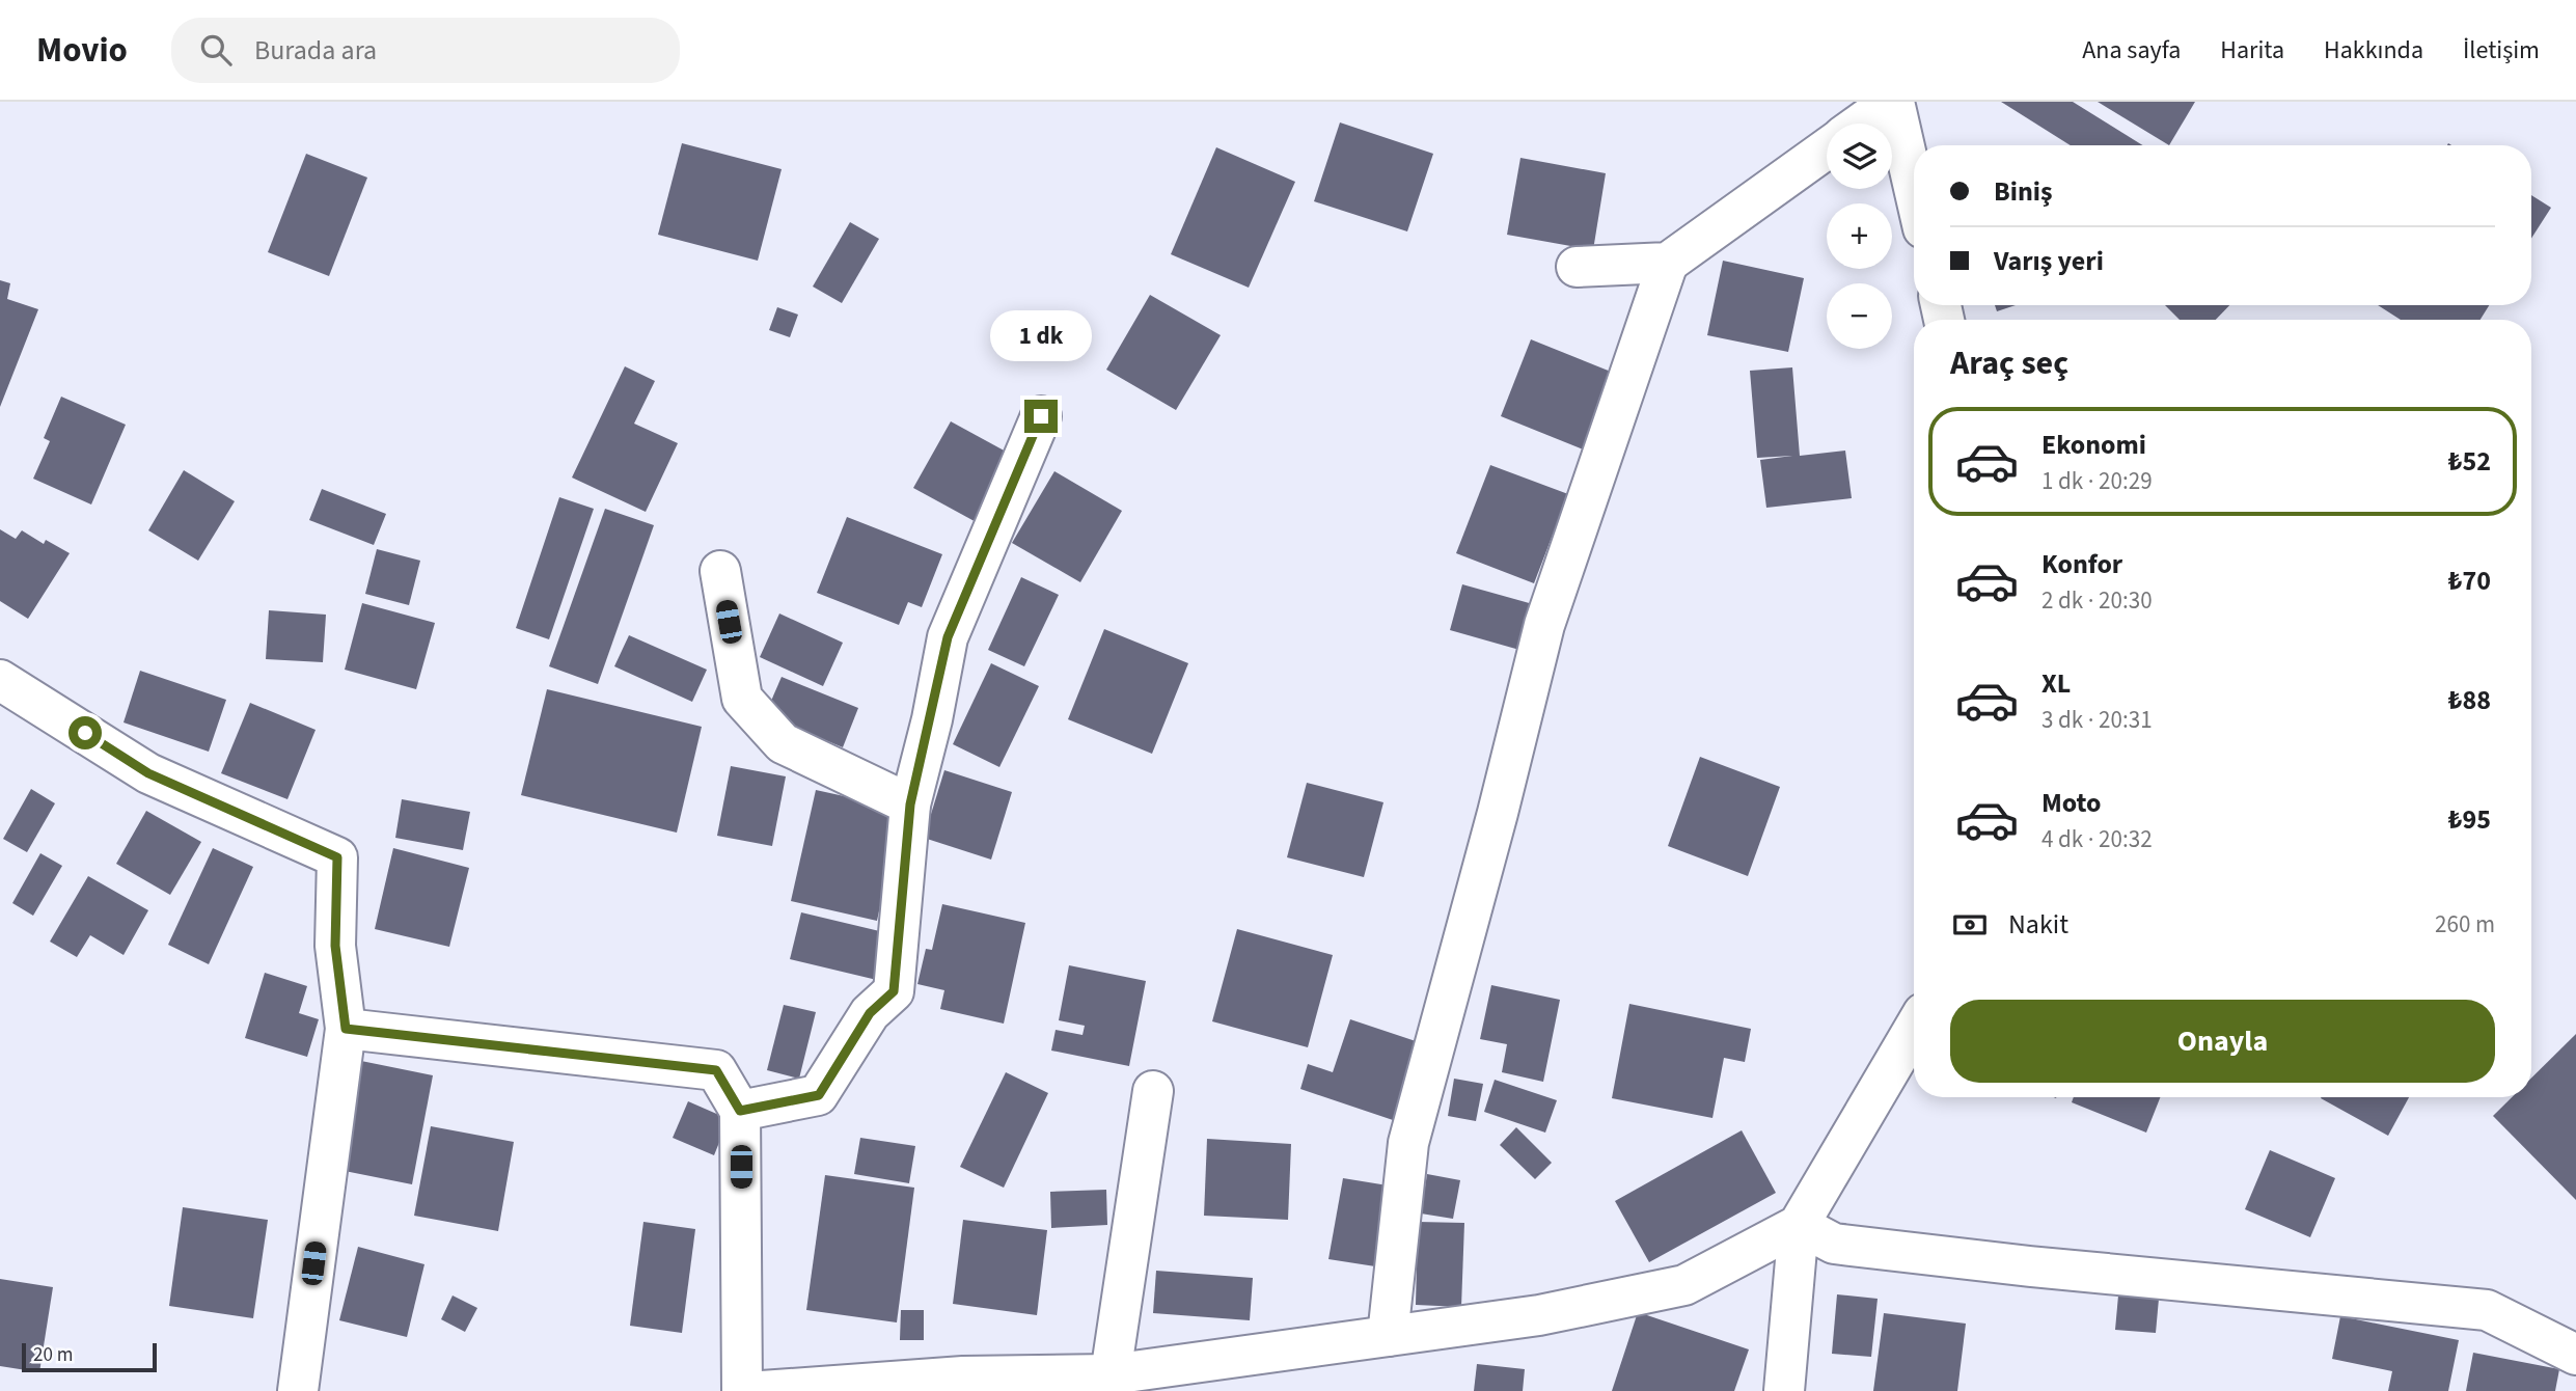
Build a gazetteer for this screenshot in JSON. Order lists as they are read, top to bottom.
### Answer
{
  "scale_bar": "20 m",
  "page": {
    "header": "Movio",
    "search": "Burada ara",
    "nav": [
      "Ana sayfa",
      "Harita",
      "Hakkında",
      "İletişim"
    ],
    "map_buttons": ["+", "−"],
    "banner": ["Biniş", "Varış yeri"],
    "bubble": "1 dk",
    "heading": "Araç seç",
    "list": [
      {
        "name": "Ekonomi",
        "note": "1 dk · 20:29",
        "value": "₺52"
      },
      {
        "name": "Konfor",
        "note": "2 dk · 20:30",
        "value": "₺70"
      },
      {
        "name": "XL",
        "note": "3 dk · 20:31",
        "value": "₺88"
      },
      {
        "name": "Moto",
        "note": "4 dk · 20:32",
        "value": "₺95"
      }
    ],
    "pay": ["Nakit", "260 m"],
    "buttons": "Onayla",
    "scale": "20 m"
  }
}
